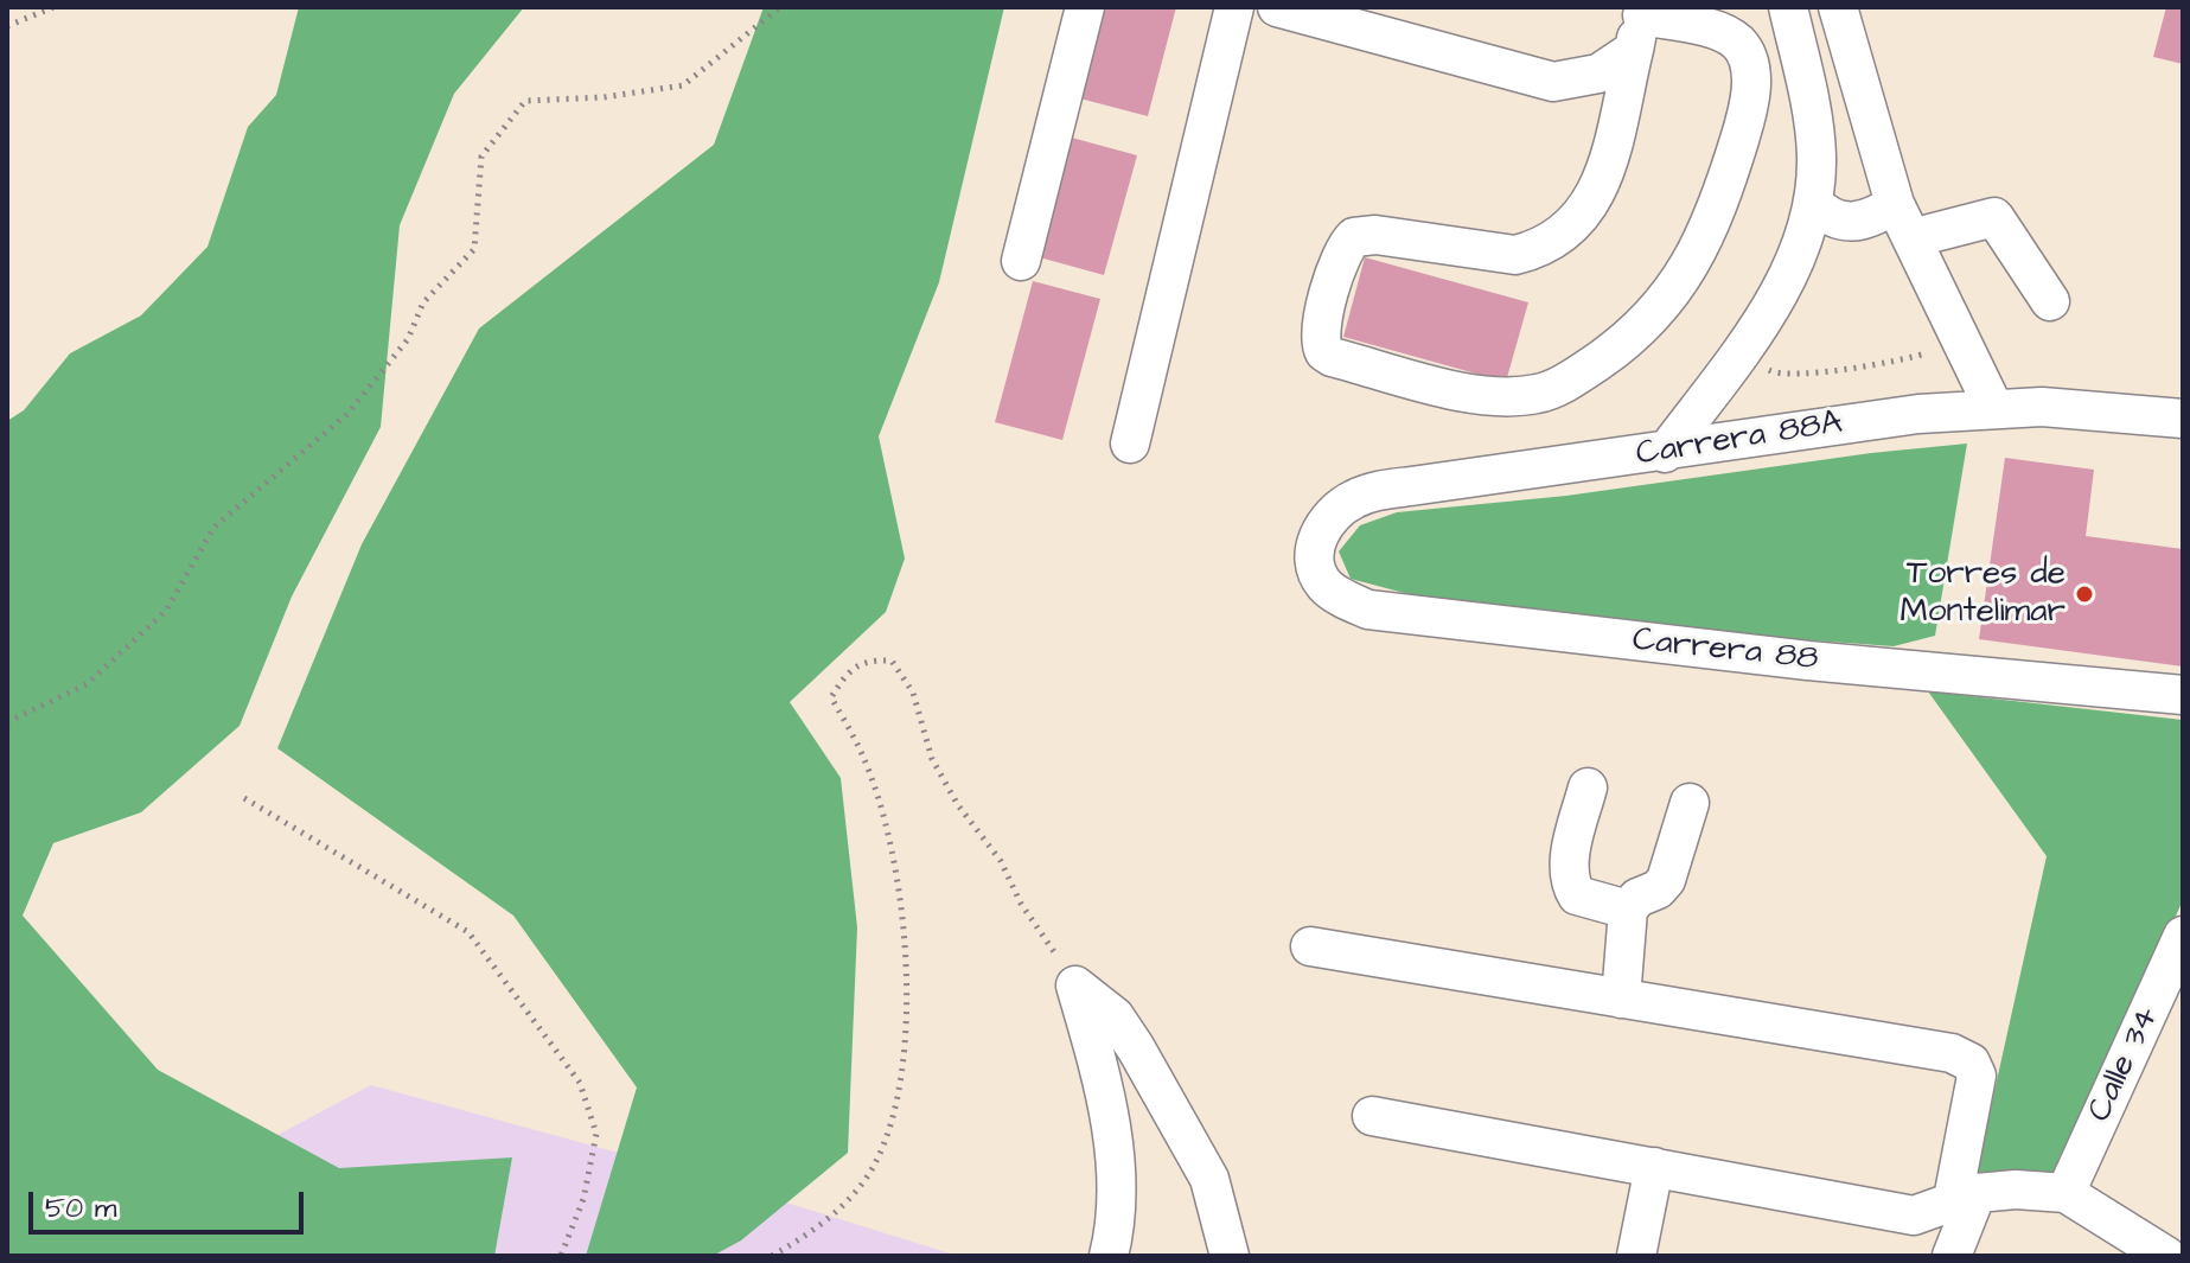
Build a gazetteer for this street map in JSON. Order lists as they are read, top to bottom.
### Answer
{
  "streets": {
    "street": ["Carrera 88A", "Carrera 88", "Calle 34"]
  },
  "crossings": [
    ["Carrera 88A", "Carrera 88"]
  ],
  "places": ["Torres de Montelimar"],
  "scale_bar": "50 m"
}
